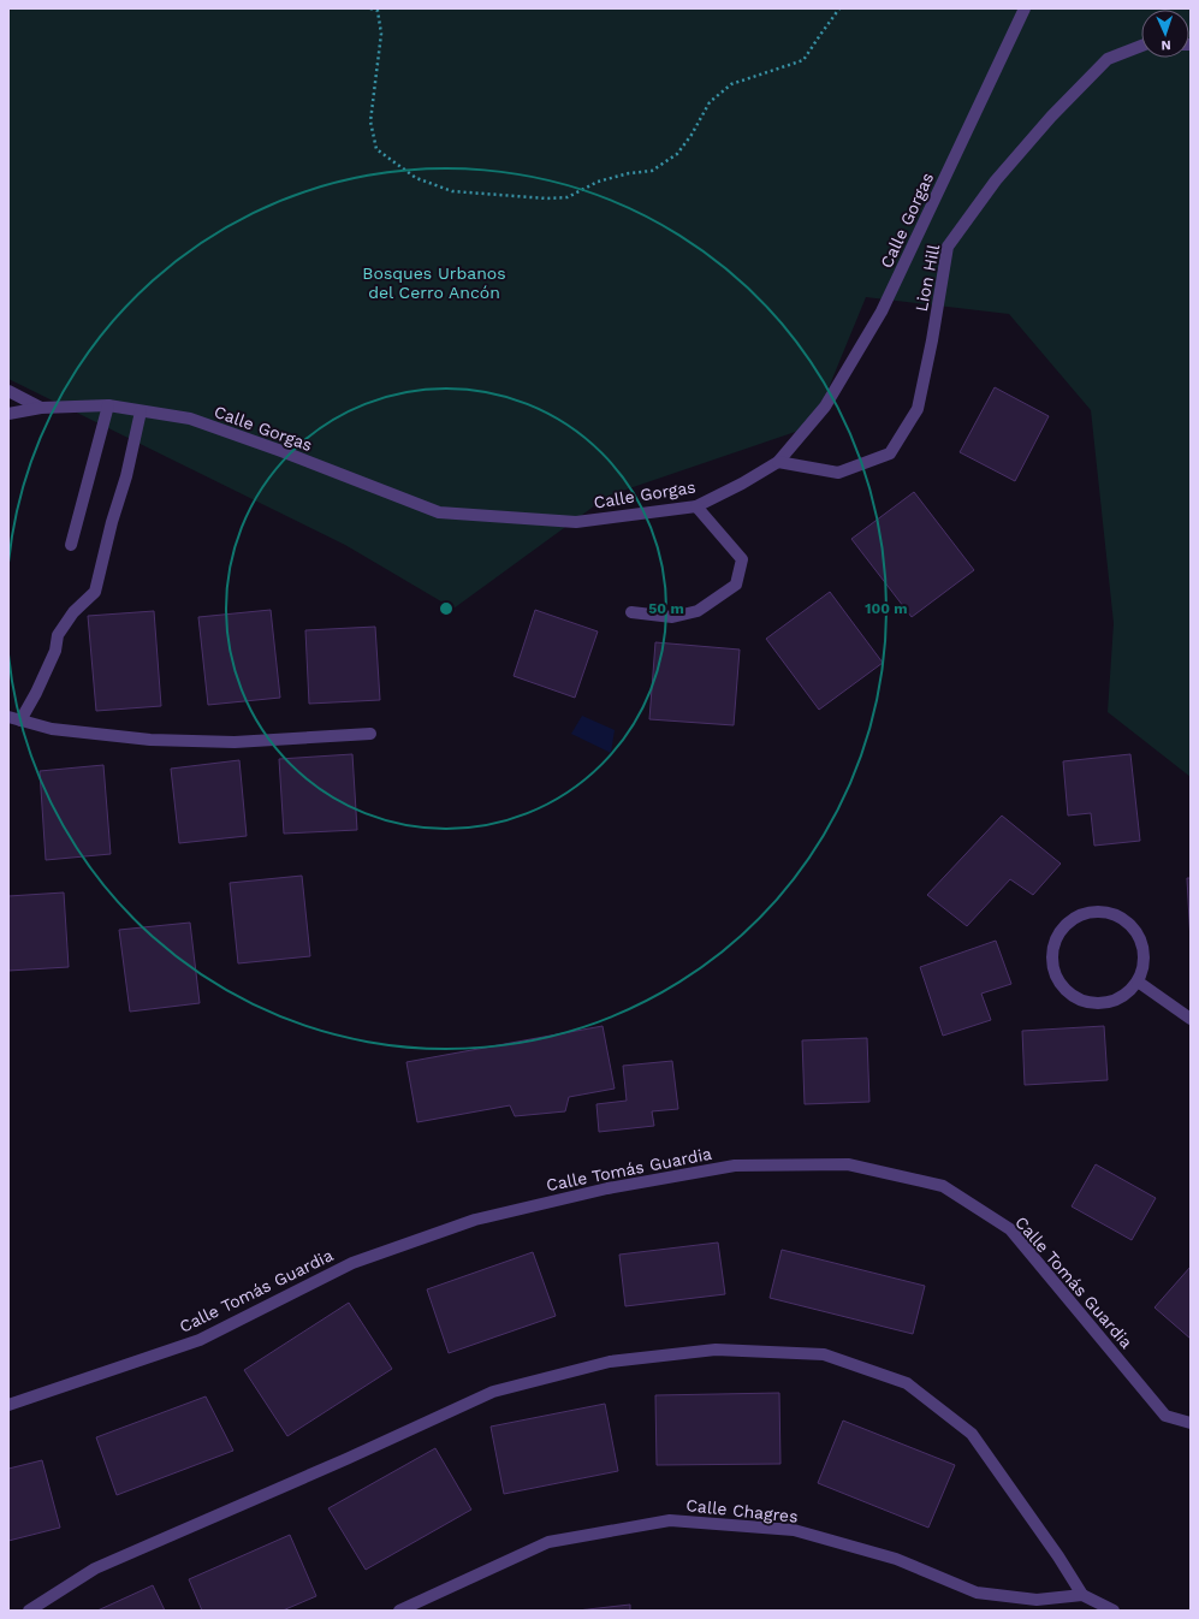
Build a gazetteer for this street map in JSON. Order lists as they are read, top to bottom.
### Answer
{
  "streets": {
    "street": [
      "Calle Gorgas",
      "Lion Hill",
      "Calle Tomás Guardia",
      "Calle Chagres"
    ]
  },
  "crossings": [
    ["Calle Gorgas", "Lion Hill"]
  ],
  "parks": ["Bosques Urbanos del Cerro Ancón"],
  "north": "bottom",
  "rings": ["50 m", "100 m"]
}
